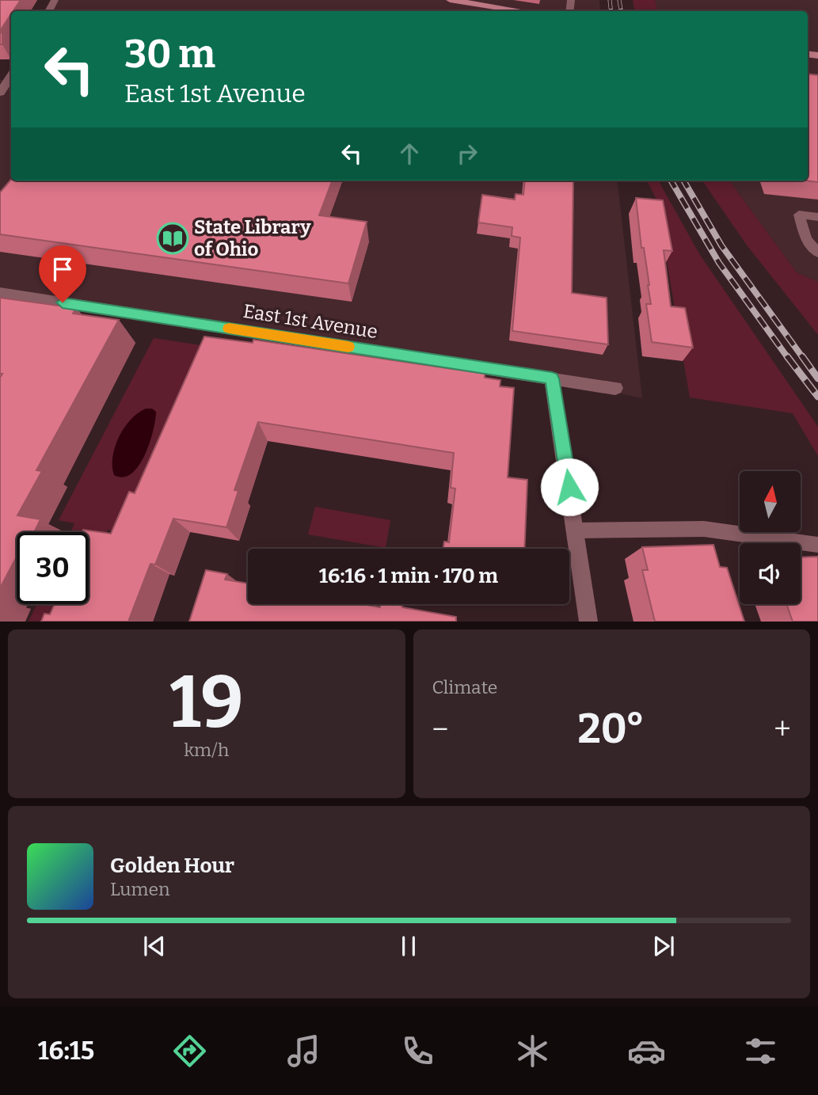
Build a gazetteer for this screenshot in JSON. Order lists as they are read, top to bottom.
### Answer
{
  "streets": {
    "street": ["East 1st Avenue"]
  },
  "places": {
    "library": ["State Library of Ohio"]
  },
  "north": "top",
  "page": {
    "turn": ["30 m", "East 1st Avenue"],
    "limit": "30",
    "trip": "16:16 · 1 min · 170 m",
    "tile": [
      ["19", "km/h"],
      "Climate"
    ],
    "heat": ["−", "20°", "+"],
    "song": ["Golden Hour", "Lumen"],
    "tabs": "16:15"
  }
}
